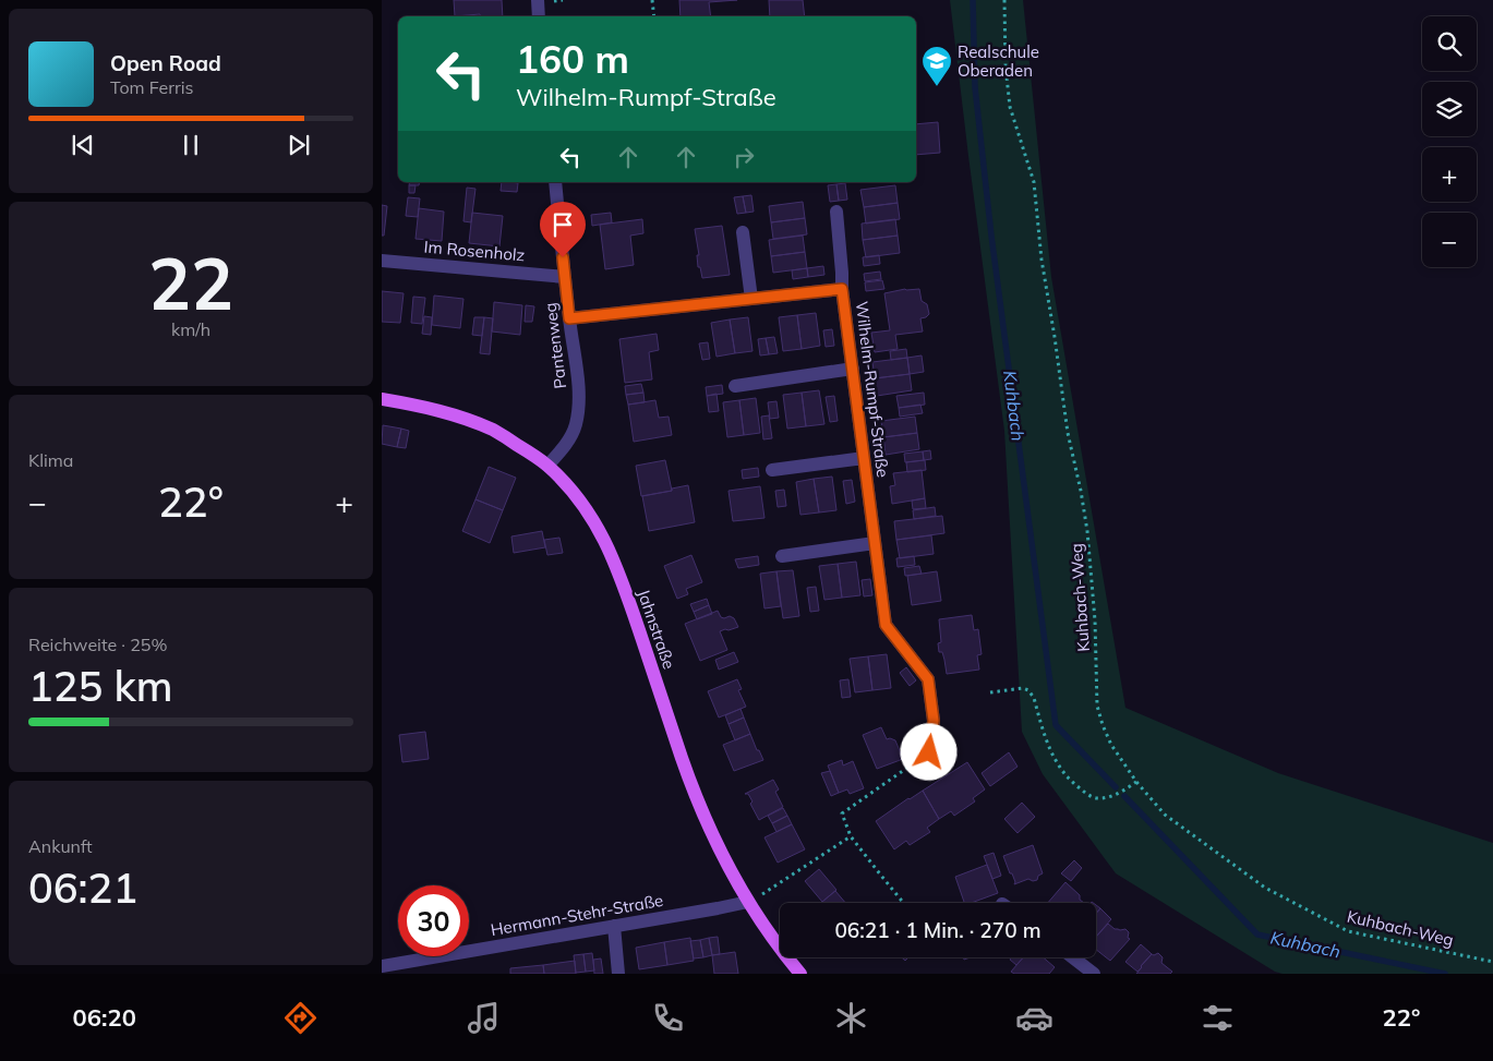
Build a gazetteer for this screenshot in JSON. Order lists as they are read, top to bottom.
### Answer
{
  "streets": {
    "main road": ["Jahnstraße"],
    "street": [
      "Im Rosenholz",
      "Pantenweg",
      "Wilhelm-Rumpf-Straße",
      "Hermann-Stehr-Straße"
    ],
    "path": ["Kuhbach-Weg"]
  },
  "crossings": [
    ["Im Rosenholz", "Pantenweg"],
    ["Pantenweg", "Wilhelm-Rumpf-Straße"],
    ["Pantenweg", "Jahnstraße"],
    ["Jahnstraße", "Hermann-Stehr-Straße"]
  ],
  "water": ["Kuhbach"],
  "places": {
    "school or university": ["Realschule Oberaden"]
  },
  "page": {
    "map_buttons": ["+", "−"],
    "turn": ["160 m", "Wilhelm-Rumpf-Straße"],
    "song": ["Open Road", "Tom Ferris"],
    "tile": [
      ["22", "km/h"],
      "Klima",
      ["Reichweite · 25%", "125 km"],
      ["Ankunft", "06:21"]
    ],
    "heat": ["−", "22°", "+"],
    "limit": "30",
    "trip": "06:21 · 1 Min. · 270 m",
    "tabs": ["06:20", "22°"]
  }
}
